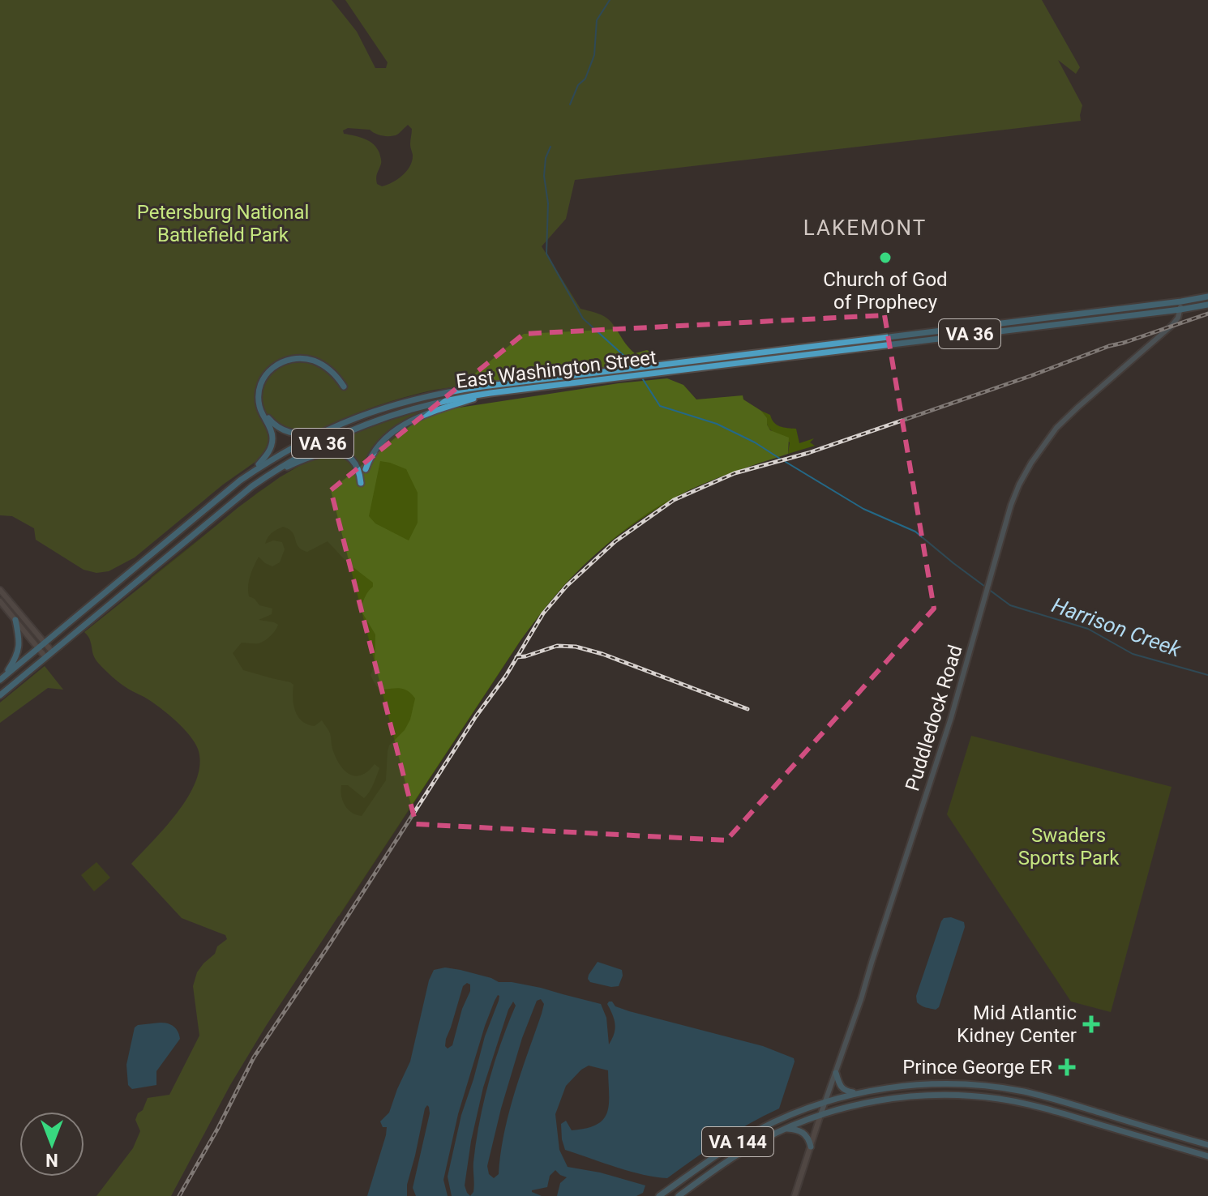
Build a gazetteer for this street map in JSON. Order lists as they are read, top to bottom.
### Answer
{
  "streets": {
    "highway": ["VA 36", "East Washington Street"],
    "main road": ["Puddledock Road", "VA 144"]
  },
  "crossings": [
    ["East Washington Street", "Puddledock Road"],
    ["Puddledock Road", "VA 144"]
  ],
  "districts": ["LAKEMONT"],
  "water": ["Harrison Creek"],
  "parks": ["Petersburg National Battlefield Park", "Swaders Sports Park"],
  "places": {
    "other": ["Church of God of Prophecy"],
    "health": ["Mid Atlantic Kidney Center", "Prince George ER"]
  },
  "north": "bottom"
}
